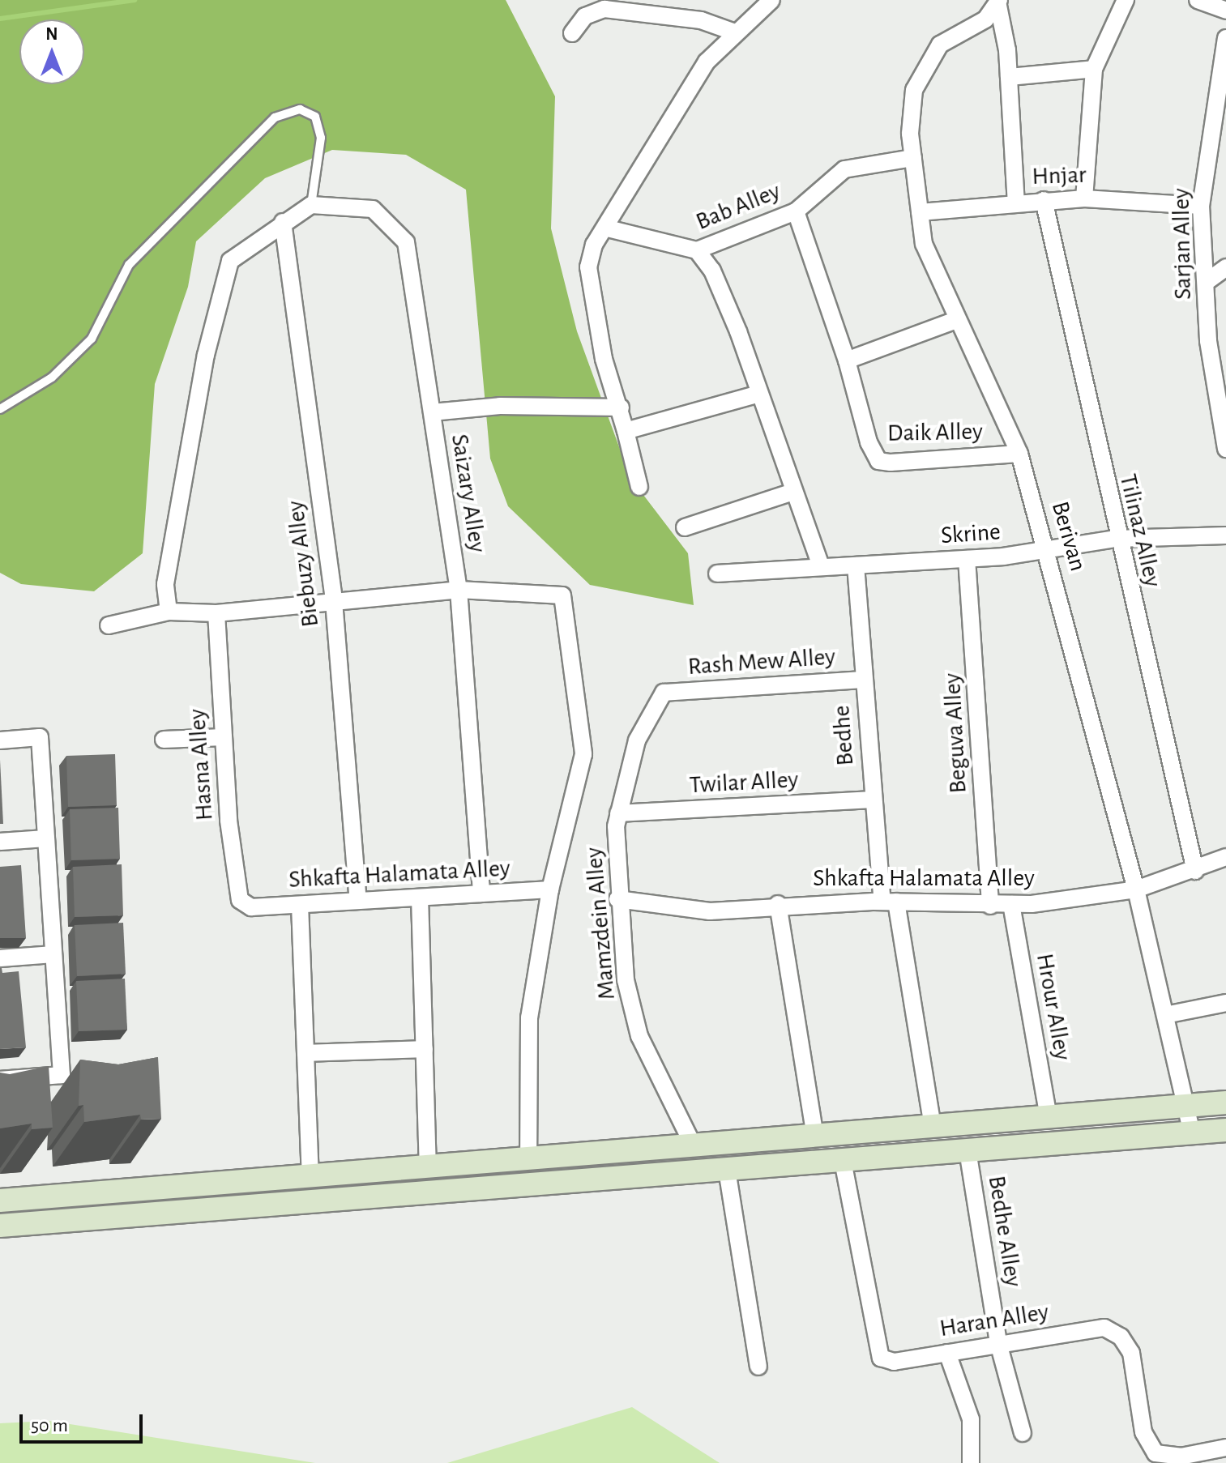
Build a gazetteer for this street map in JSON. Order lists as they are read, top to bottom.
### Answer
{
  "streets": {
    "street": [
      "Hnjar",
      "Bab Alley",
      "Sarjan Alley",
      "Daik Alley",
      "Saizary Alley",
      "Tilinaz Alley",
      "Skrine",
      "Berivan",
      "Biebuzy Alley",
      "Rash Mew Alley",
      "Beguva Alley",
      "Bedhe",
      "Hasna Alley",
      "Twilar Alley",
      "Shkafta Halamata Alley",
      "Mamzdein Alley",
      "Hrour Alley",
      "Bedhe Alley",
      "Haran Alley"
    ]
  },
  "crossings": [
    ["Hnjar", "Sarjan Alley"],
    ["Hnjar", "Tilinaz Alley"],
    ["Hnjar", "Berivan"],
    ["Bab Alley", "Daik Alley"],
    ["Bab Alley", "Berivan"],
    ["Daik Alley", "Berivan"],
    ["Saizary Alley", "Shkafta Halamata Alley"],
    ["Tilinaz Alley", "Skrine"],
    ["Tilinaz Alley", "Shkafta Halamata Alley"],
    ["Skrine", "Berivan"],
    ["Skrine", "Beguva Alley"],
    ["Skrine", "Bedhe"],
    ["Berivan", "Shkafta Halamata Alley"],
    ["Biebuzy Alley", "Shkafta Halamata Alley"],
    ["Rash Mew Alley", "Bedhe"],
    ["Rash Mew Alley", "Mamzdein Alley"],
    ["Beguva Alley", "Shkafta Halamata Alley"],
    ["Bedhe", "Twilar Alley"],
    ["Bedhe", "Shkafta Halamata Alley"],
    ["Hasna Alley", "Shkafta Halamata Alley"],
    ["Twilar Alley", "Mamzdein Alley"],
    ["Shkafta Halamata Alley", "Mamzdein Alley"],
    ["Shkafta Halamata Alley", "Hrour Alley"],
    ["Bedhe Alley", "Haran Alley"]
  ],
  "scale_bar": "50 m",
  "north": "top"
}
